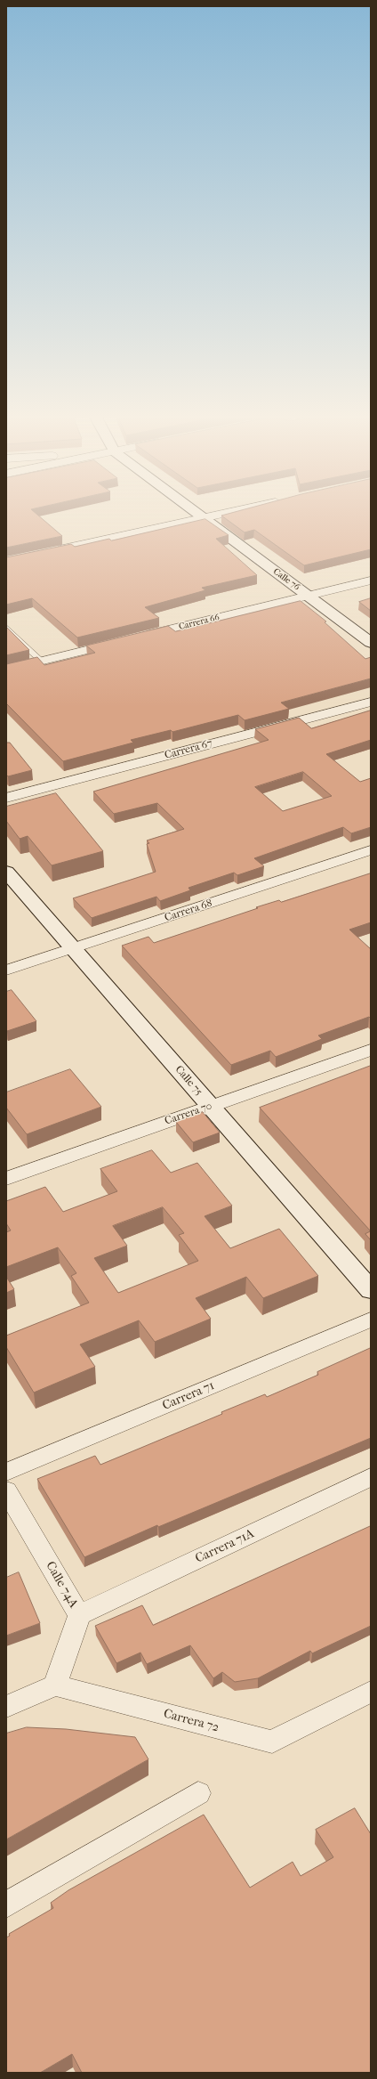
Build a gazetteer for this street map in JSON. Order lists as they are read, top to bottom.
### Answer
{
  "streets": {
    "street": [
      "Calle 76",
      "Carrera 66",
      "Carrera 67",
      "Carrera 68",
      "Calle 75",
      "Carrera 70",
      "Carrera 71",
      "Carrera 71A",
      "Calle 74A",
      "Carrera 72"
    ]
  },
  "crossings": [
    ["Calle 76", "Carrera 66"],
    ["Carrera 68", "Calle 75"],
    ["Calle 75", "Carrera 70"],
    ["Carrera 71A", "Calle 74A"],
    ["Calle 74A", "Carrera 72"]
  ]
}
